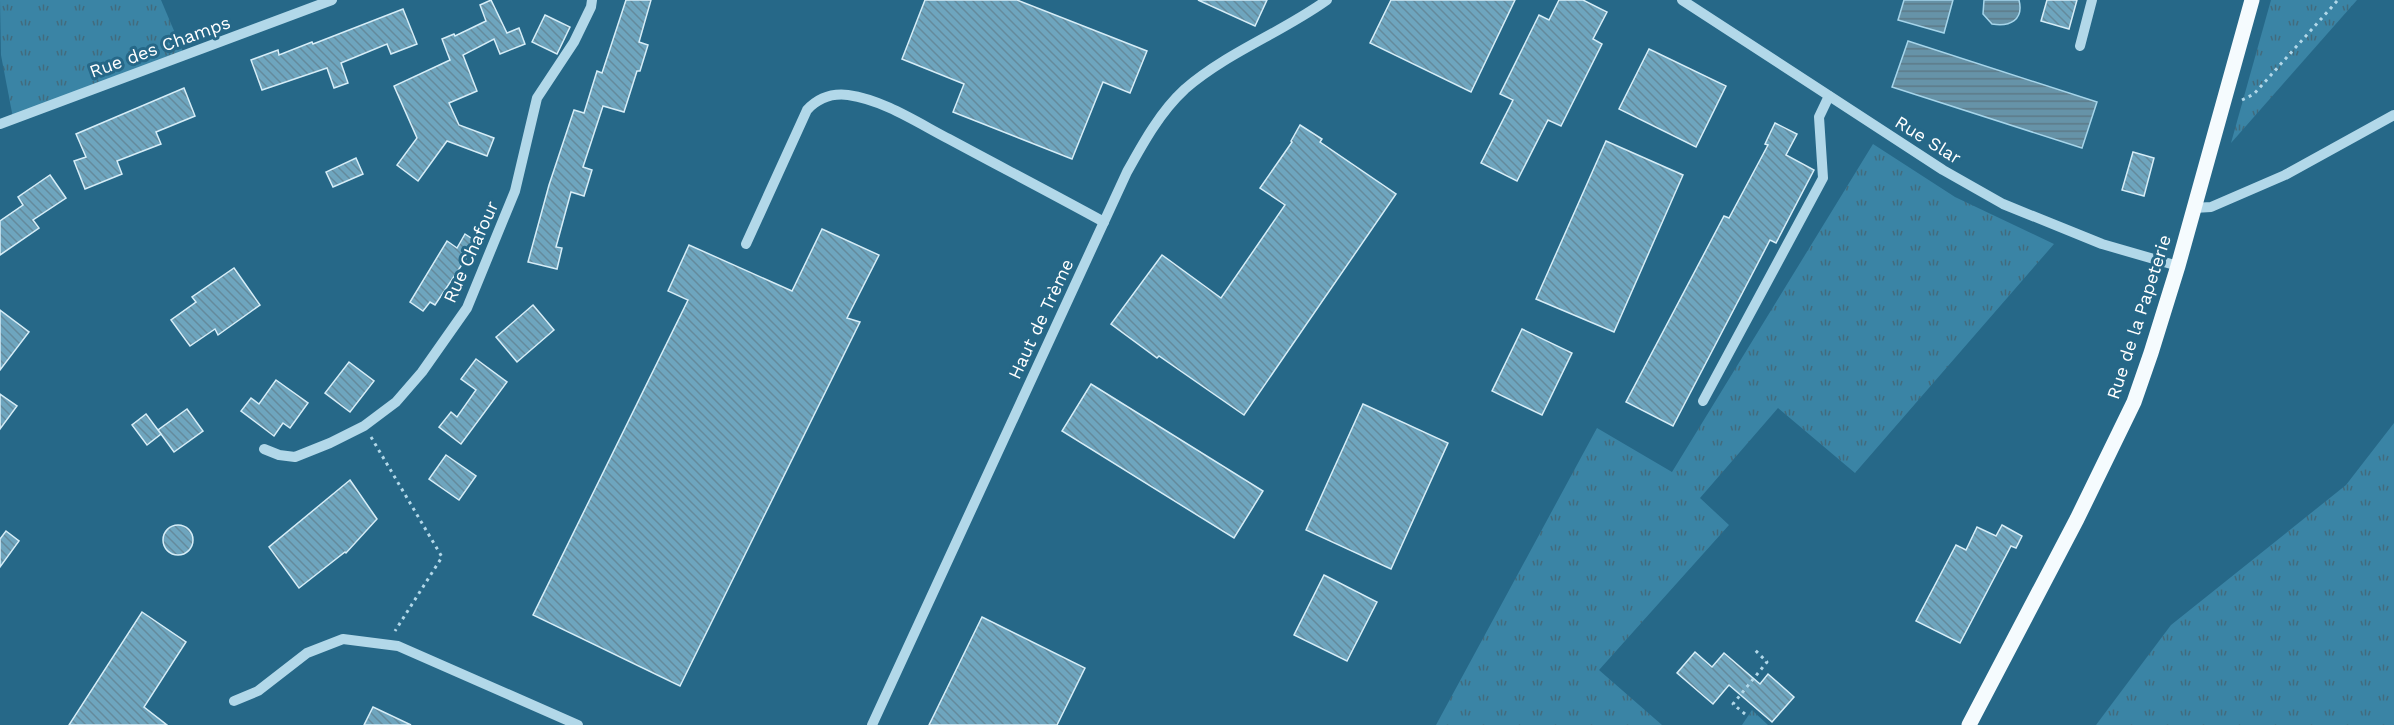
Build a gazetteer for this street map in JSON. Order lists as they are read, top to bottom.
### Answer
{
  "streets": {
    "main road": ["Rue de la Papeterie"],
    "street": [
      "Rue des Champs",
      "Rue Slar",
      "Rue Chafour",
      "Haut de Trème"
    ]
  },
  "crossings": [
    ["Rue Slar", "Rue de la Papeterie"]
  ]
}
